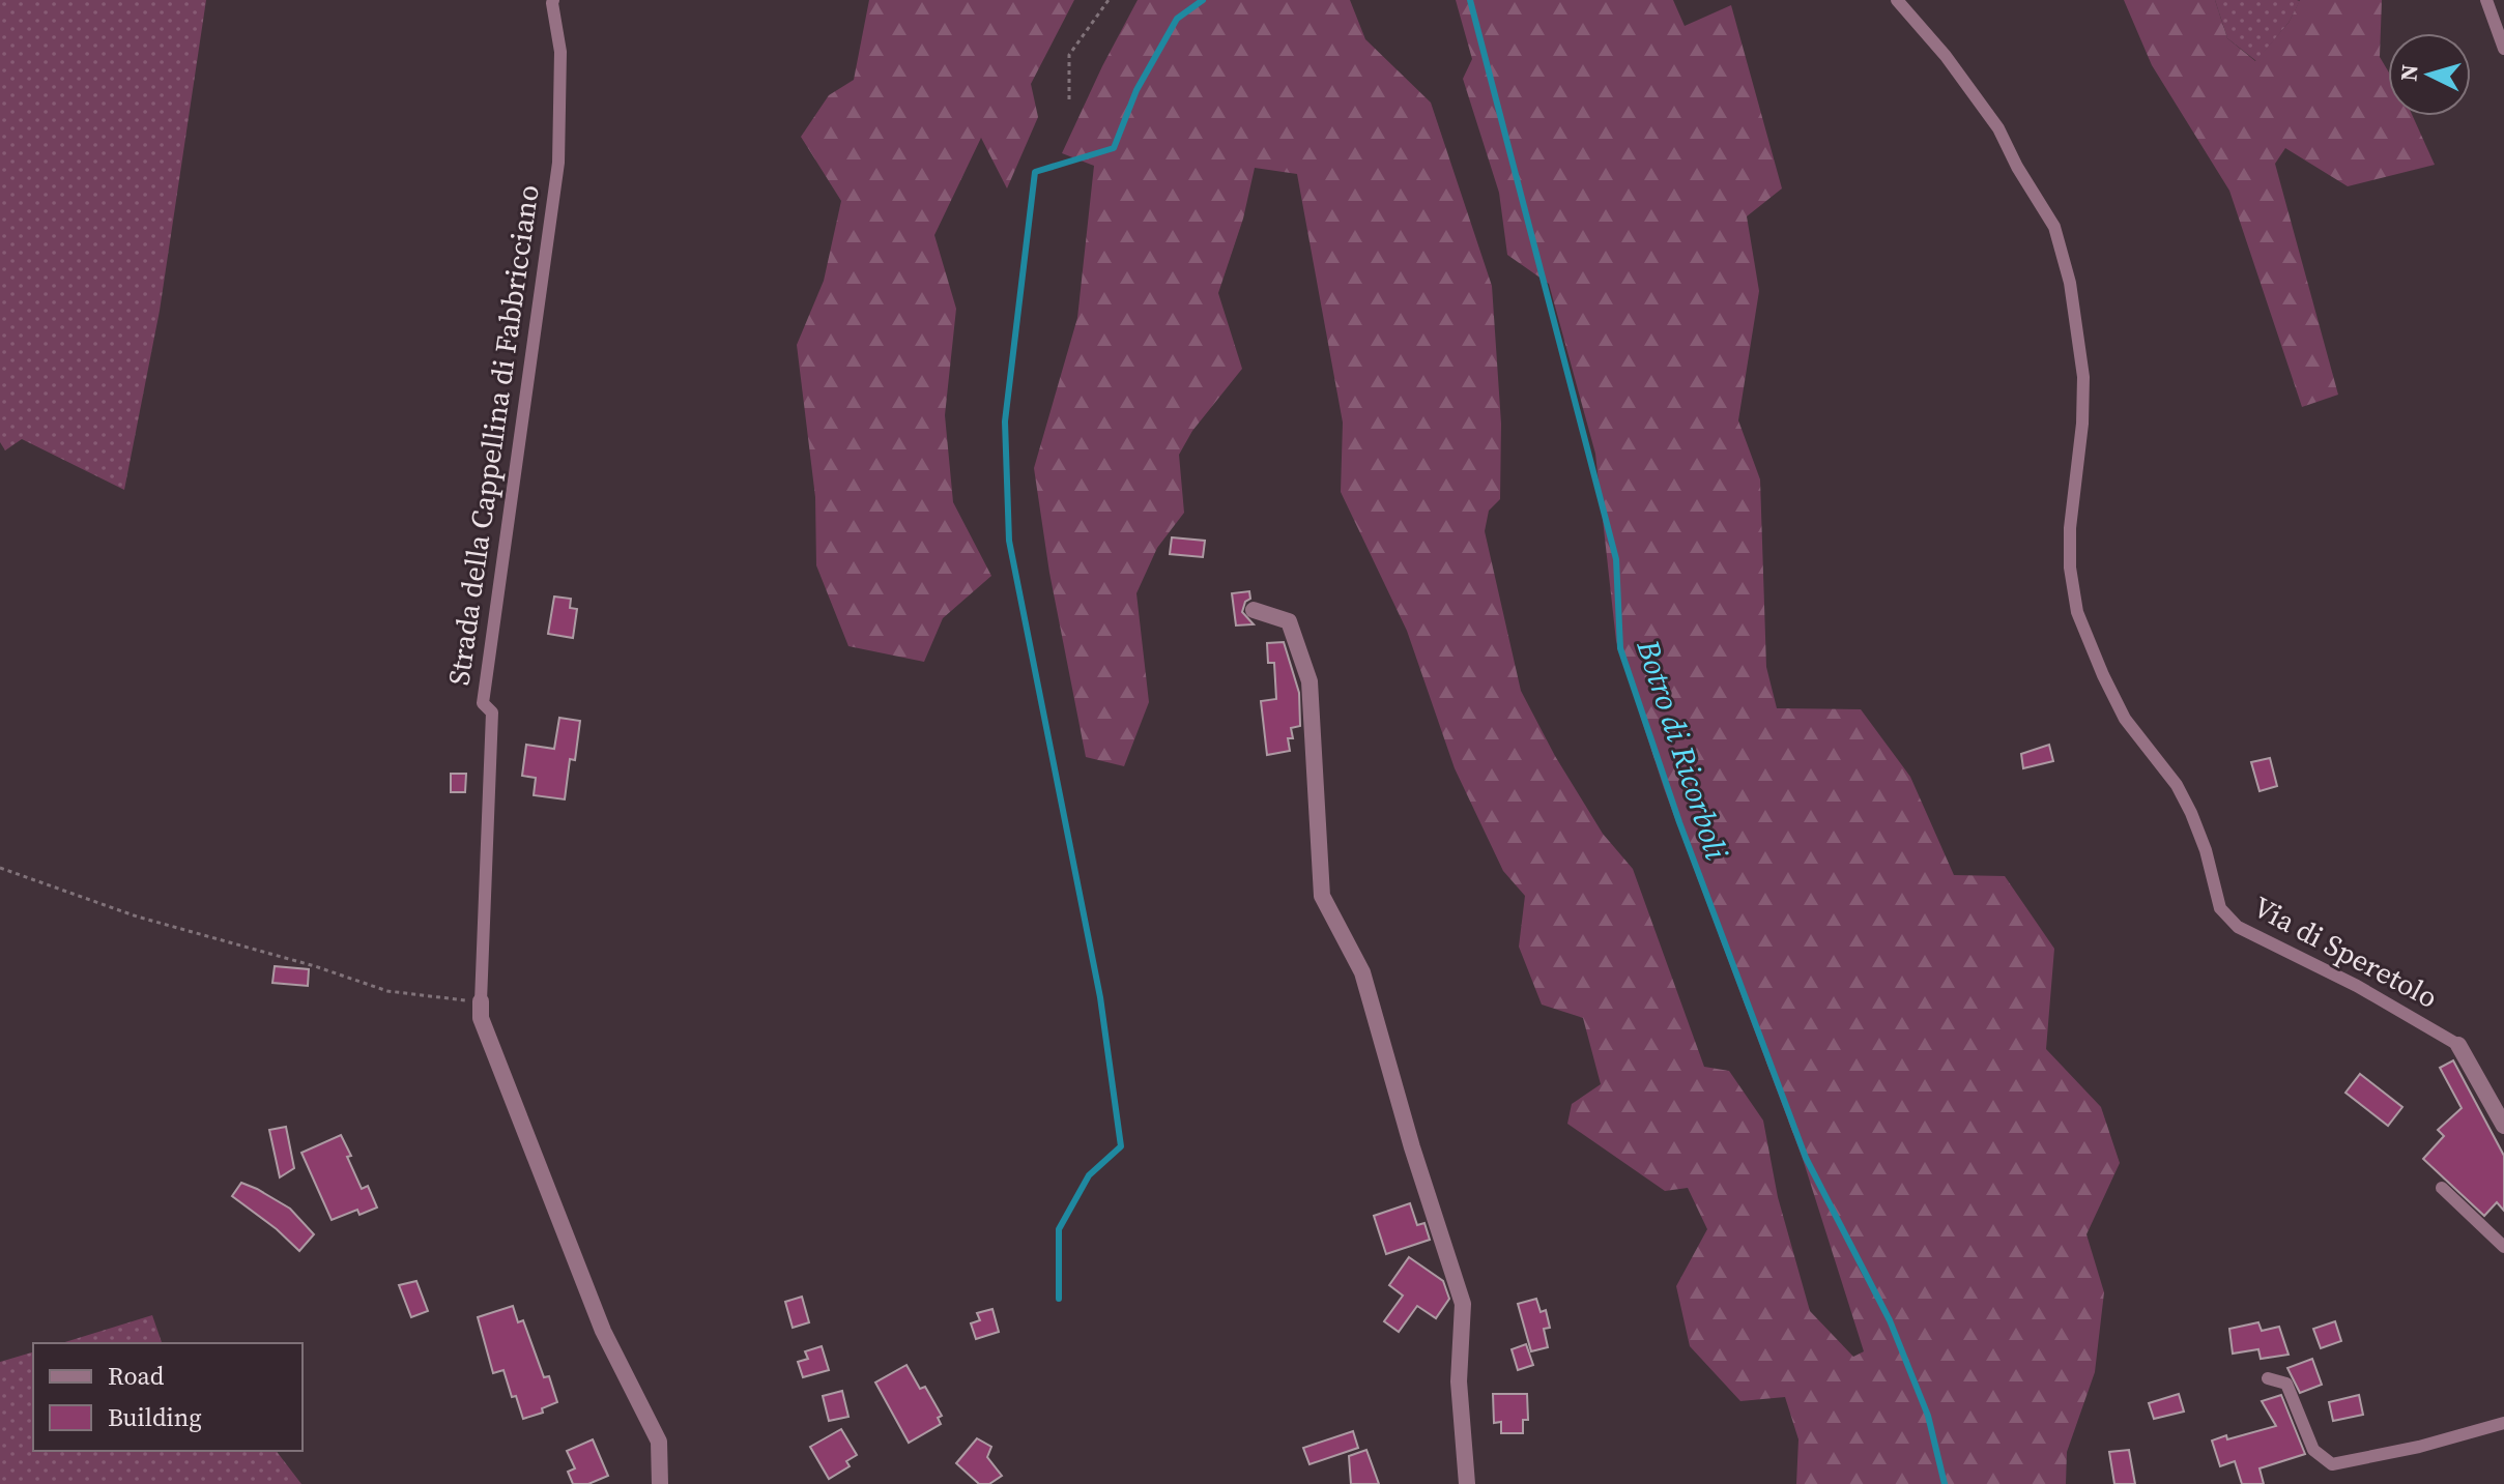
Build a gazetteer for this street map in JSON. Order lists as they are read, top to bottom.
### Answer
{
  "streets": {
    "street": ["Strada della Cappellina di Fabbricciano", "Via di Speretolo"]
  },
  "water": ["Botro di Ricorboli"],
  "legend": ["Road", "Building"],
  "north": "left"
}
